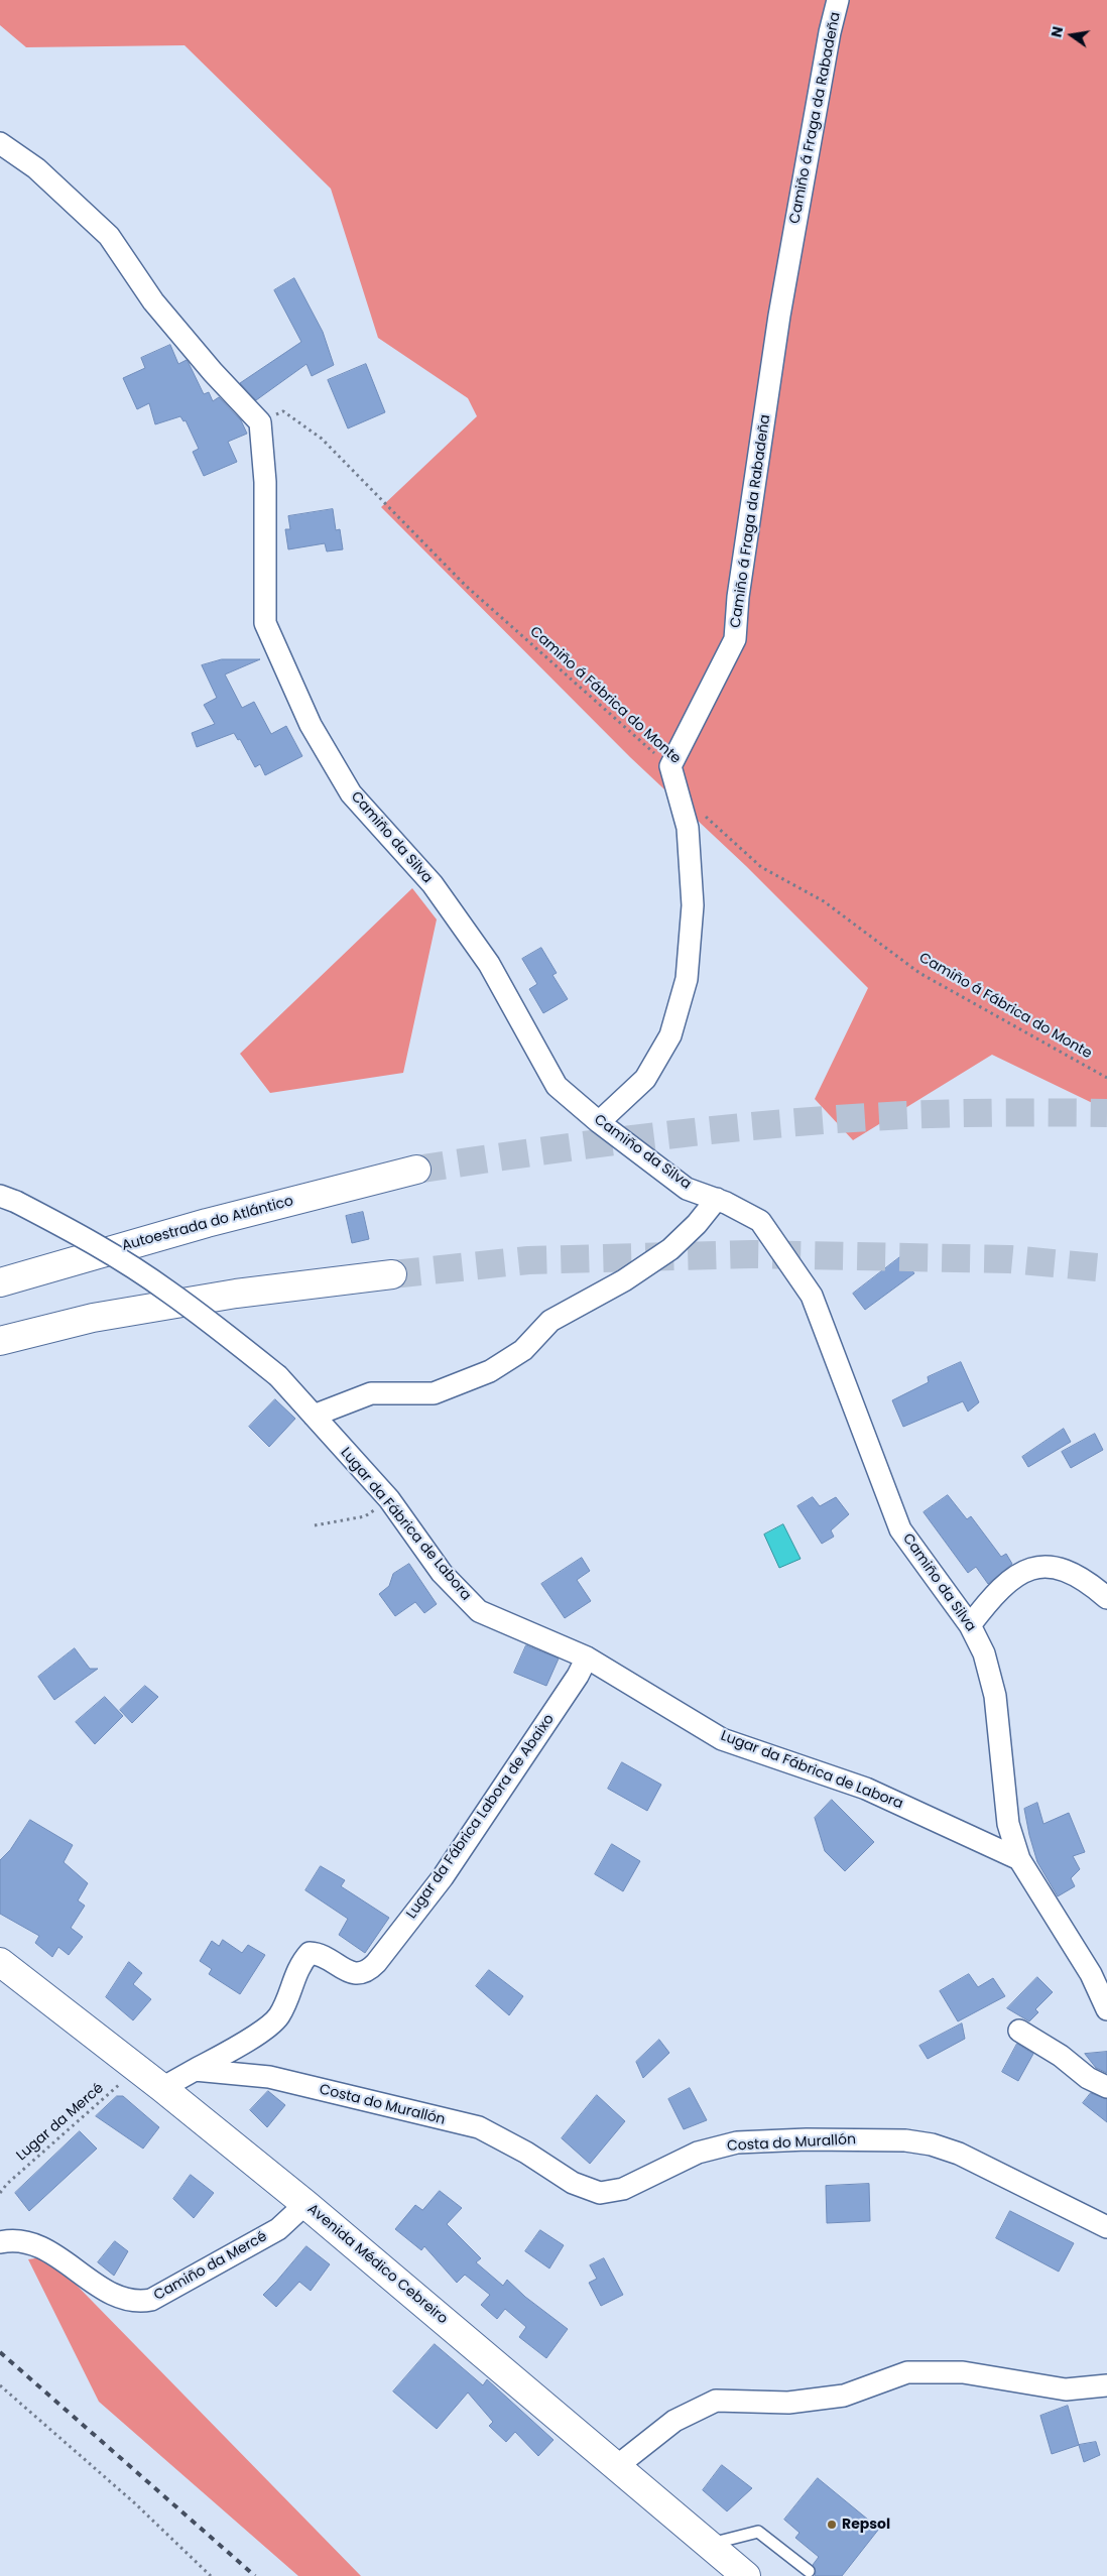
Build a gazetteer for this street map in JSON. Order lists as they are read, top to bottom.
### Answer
{
  "streets": {
    "main road": ["Autoestrada do Atlántico", "Avenida Médico Cebreiro"],
    "street": [
      "Camiño á Fraga da Rabadeña",
      "Camiño da Silva",
      "Lugar da Fábrica de Labora",
      "Lugar da Fábrica Labora de Abaixo",
      "Costa do Murallón",
      "Camiño da Mercé"
    ],
    "path": ["Camiño á Fábrica do Monte", "Lugar da Mercé"]
  },
  "crossings": [
    ["Camiño á Fraga da Rabadeña", "Camiño á Fábrica do Monte"],
    ["Camiño á Fábrica do Monte", "Camiño da Silva"],
    ["Camiño da Silva", "Lugar da Fábrica de Labora"],
    ["Lugar da Fábrica de Labora", "Lugar da Fábrica Labora de Abaixo"],
    ["Lugar da Fábrica Labora de Abaixo", "Costa do Murallón"],
    ["Lugar da Mercé", "Avenida Médico Cebreiro"],
    ["Avenida Médico Cebreiro", "Camiño da Mercé"]
  ],
  "places": ["Repsol"],
  "north": "left"
}
